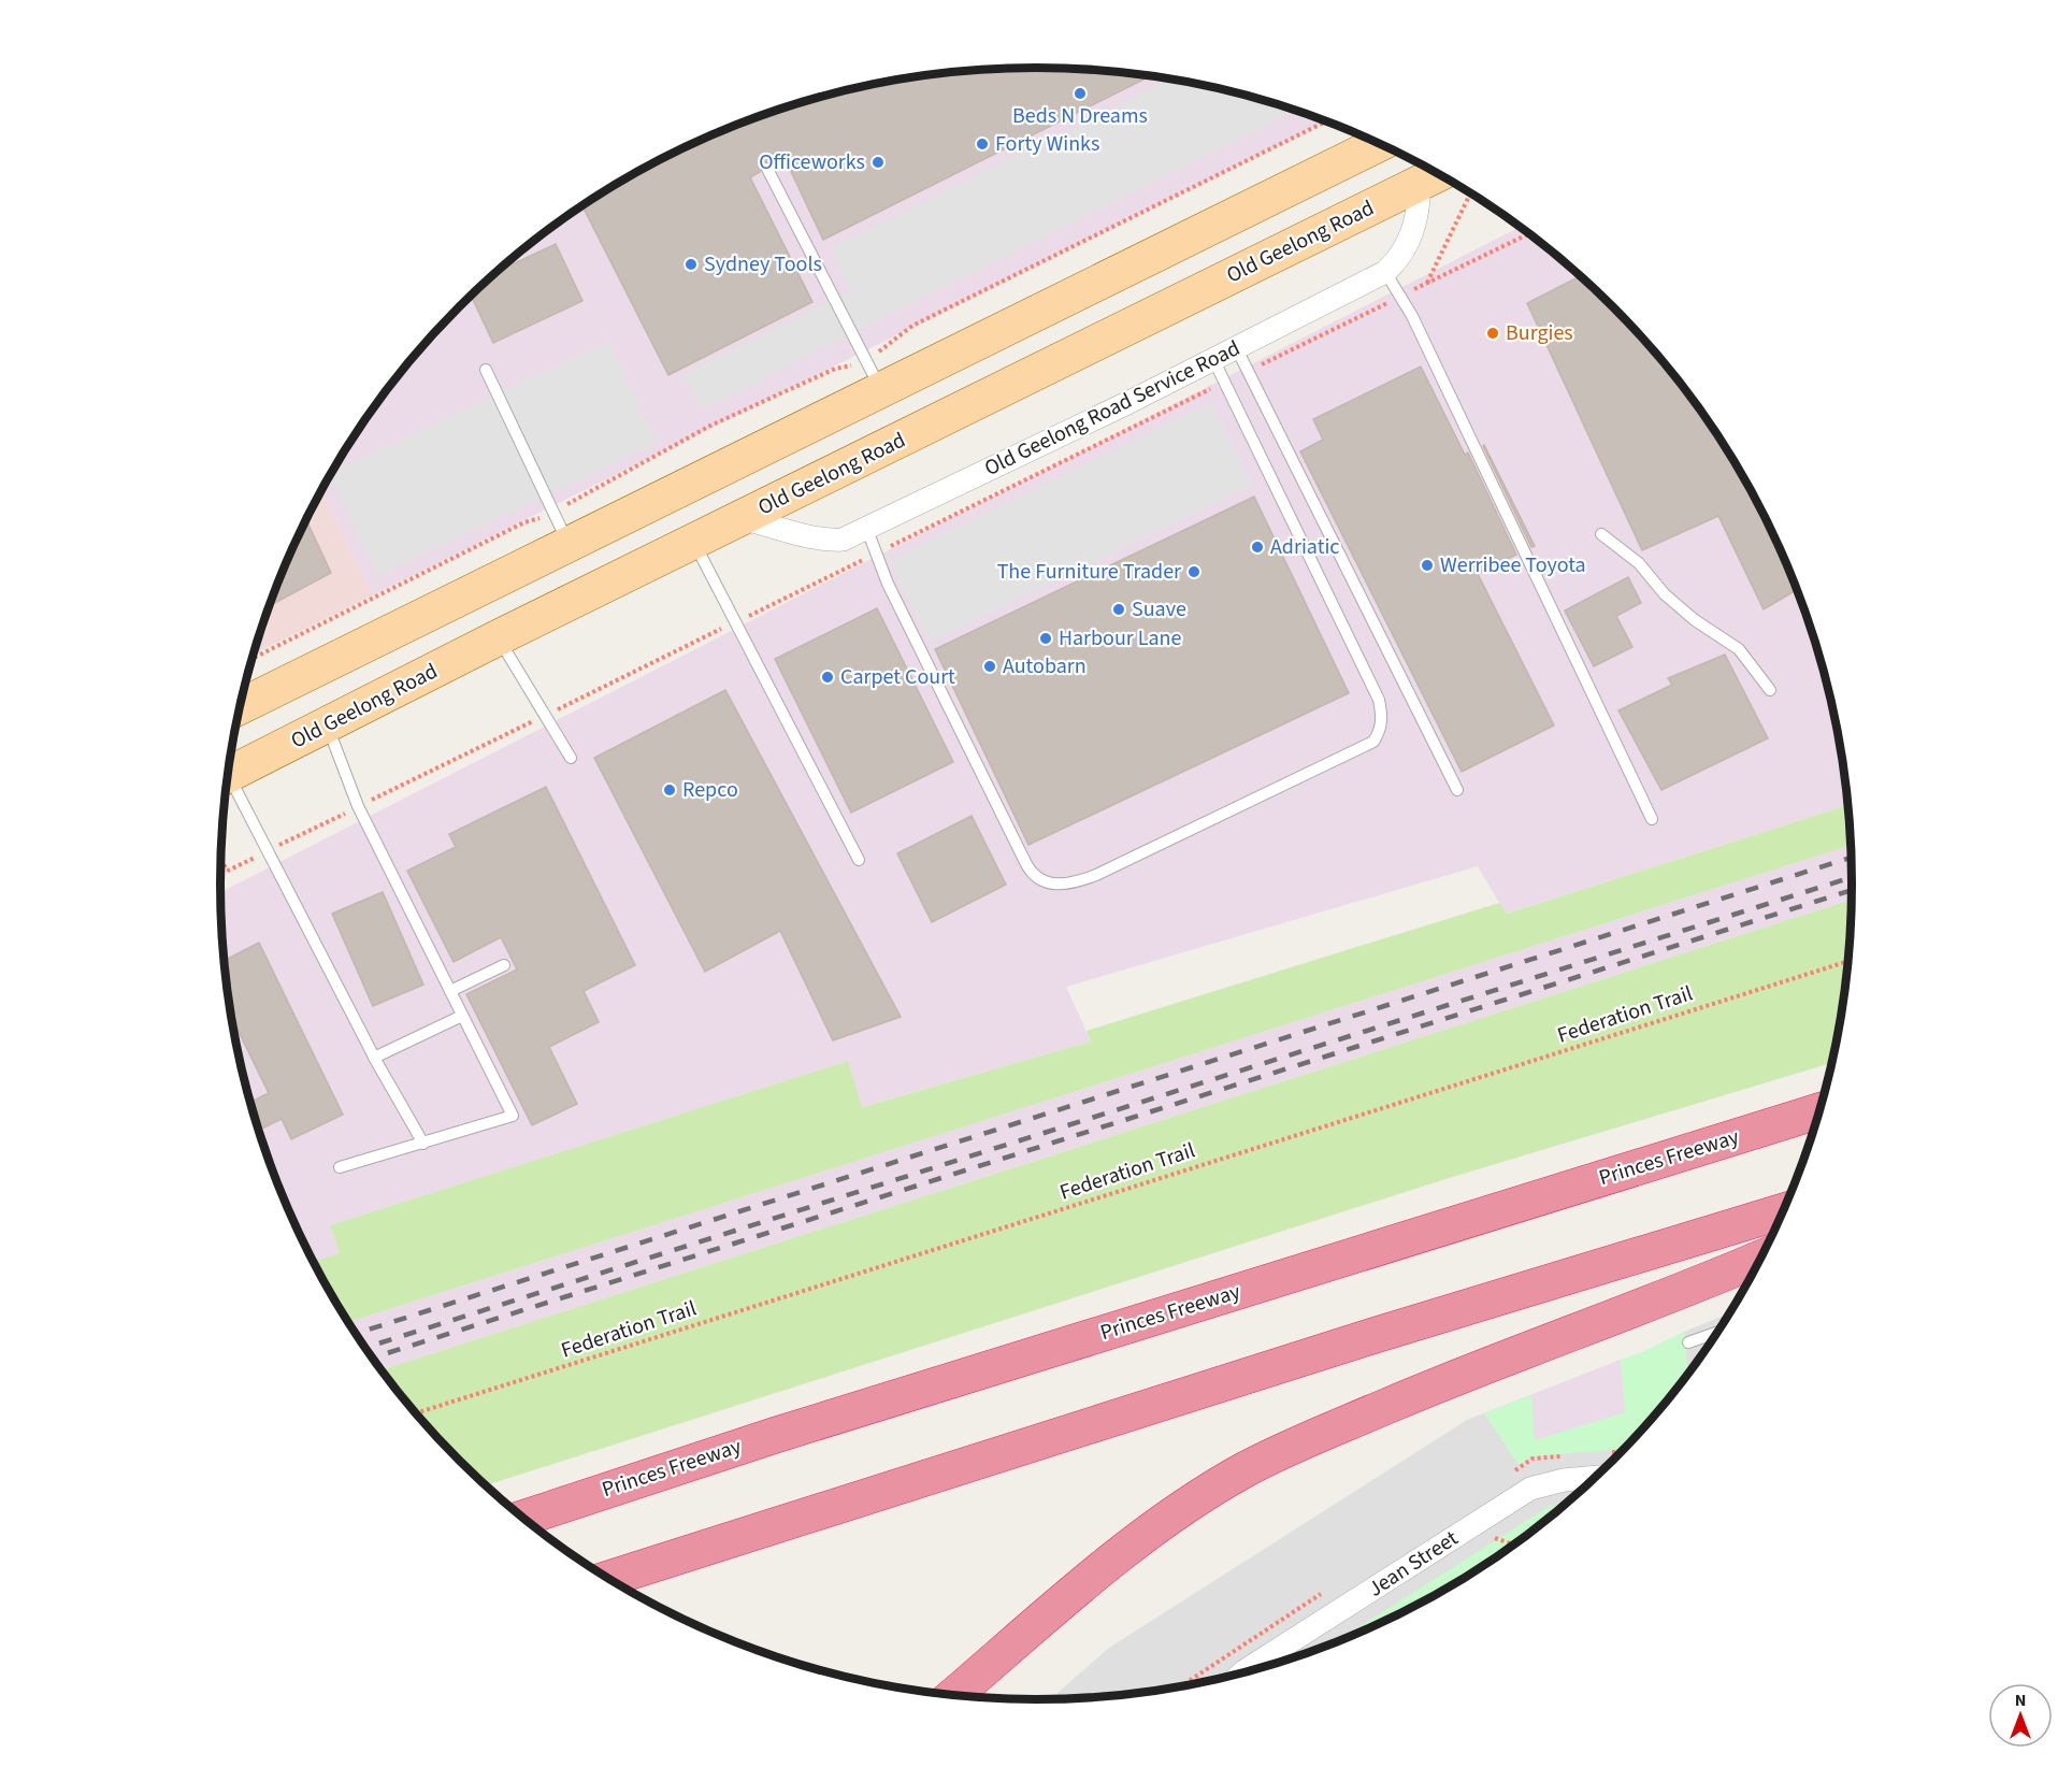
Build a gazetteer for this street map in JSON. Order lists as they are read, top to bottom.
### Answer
{
  "streets": {
    "highway": ["Princes Freeway"],
    "main road": ["Old Geelong Road"],
    "street": ["Old Geelong Road Service Road", "Jean Street"],
    "path": ["Federation Trail"]
  },
  "crossings": [
    ["Old Geelong Road", "Old Geelong Road Service Road"]
  ],
  "places": [
    "Beds N Dreams",
    "Forty Winks",
    "Officeworks",
    "Sydney Tools",
    "Burgies",
    "Adriatic",
    "Werribee Toyota",
    "The Furniture Trader",
    "Suave",
    "Harbour Lane",
    "Autobarn",
    "Carpet Court",
    "Repco"
  ],
  "north": "top"
}
